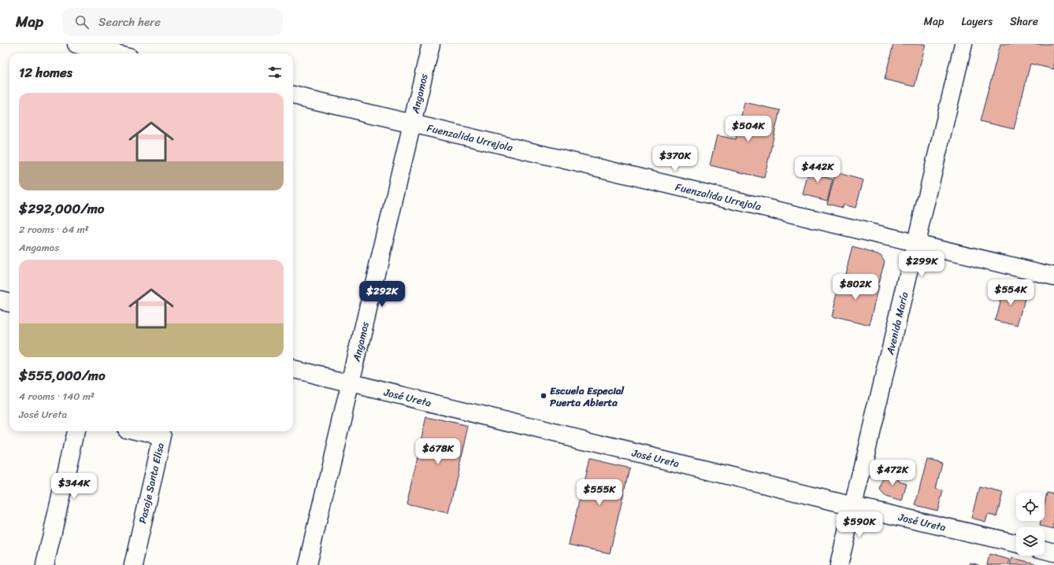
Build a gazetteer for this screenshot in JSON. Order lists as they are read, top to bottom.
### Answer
{
  "streets": {
    "street": [
      "Angamos",
      "Fuenzalida Urrejola",
      "Avenida María",
      "José Ureta",
      "Pasaje Santa Elisa"
    ]
  },
  "crossings": [
    ["Angamos", "Fuenzalida Urrejola"],
    ["Angamos", "José Ureta"],
    ["Fuenzalida Urrejola", "Avenida María"],
    ["Avenida María", "José Ureta"]
  ],
  "places": ["Escuela Especial Puerta Abierta"],
  "page": {
    "header": "Map",
    "search": "Search here",
    "nav": ["Map", "Layers", "Share"],
    "heading": "12 homes",
    "list": [
      {
        "name": "$292,000/mo",
        "note": "2 rooms · 64 m² · Angamos"
      },
      {
        "name": "$555,000/mo",
        "note": "4 rooms · 140 m² · José Ureta"
      }
    ],
    "price": [
      "$504K",
      "$370K",
      "$442K",
      "$299K",
      "$802K",
      "$554K",
      "$292K",
      "$678K",
      "$472K",
      "$344K",
      "$555K",
      "$590K"
    ]
  }
}
